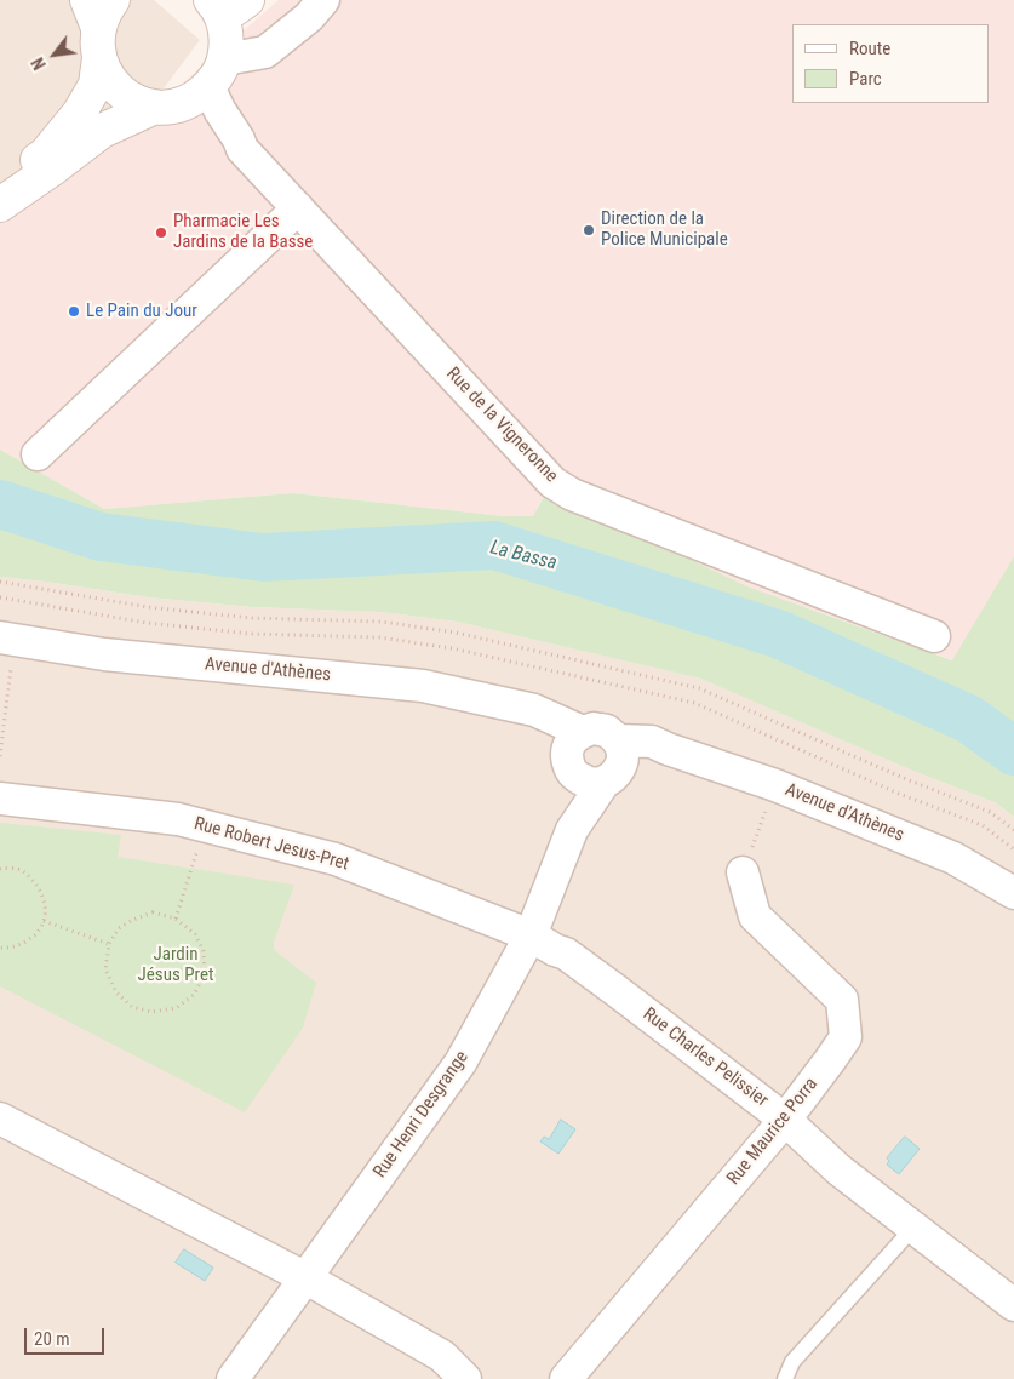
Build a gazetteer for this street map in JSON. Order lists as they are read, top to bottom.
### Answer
{
  "streets": {
    "street": [
      "Rue de la Vigneronne",
      "Avenue d'Athènes",
      "Rue Robert Jesus-Pret",
      "Rue Charles Pelissier",
      "Rue Henri Desgrange",
      "Rue Maurice Porra"
    ]
  },
  "crossings": [
    ["Avenue d'Athènes", "Rue Henri Desgrange"],
    ["Rue Robert Jesus-Pret", "Rue Charles Pelissier"],
    ["Rue Robert Jesus-Pret", "Rue Henri Desgrange"],
    ["Rue Charles Pelissier", "Rue Henri Desgrange"],
    ["Rue Charles Pelissier", "Rue Maurice Porra"]
  ],
  "water": ["La Bassa"],
  "parks": ["Jardin Jésus Pret"],
  "places": ["Direction de la Police Municipale", "Pharmacie Les Jardins de la Basse", "Le Pain du Jour"],
  "legend": ["Route", "Parc"],
  "scale_bar": "20 m",
  "north": "bottom left"
}
